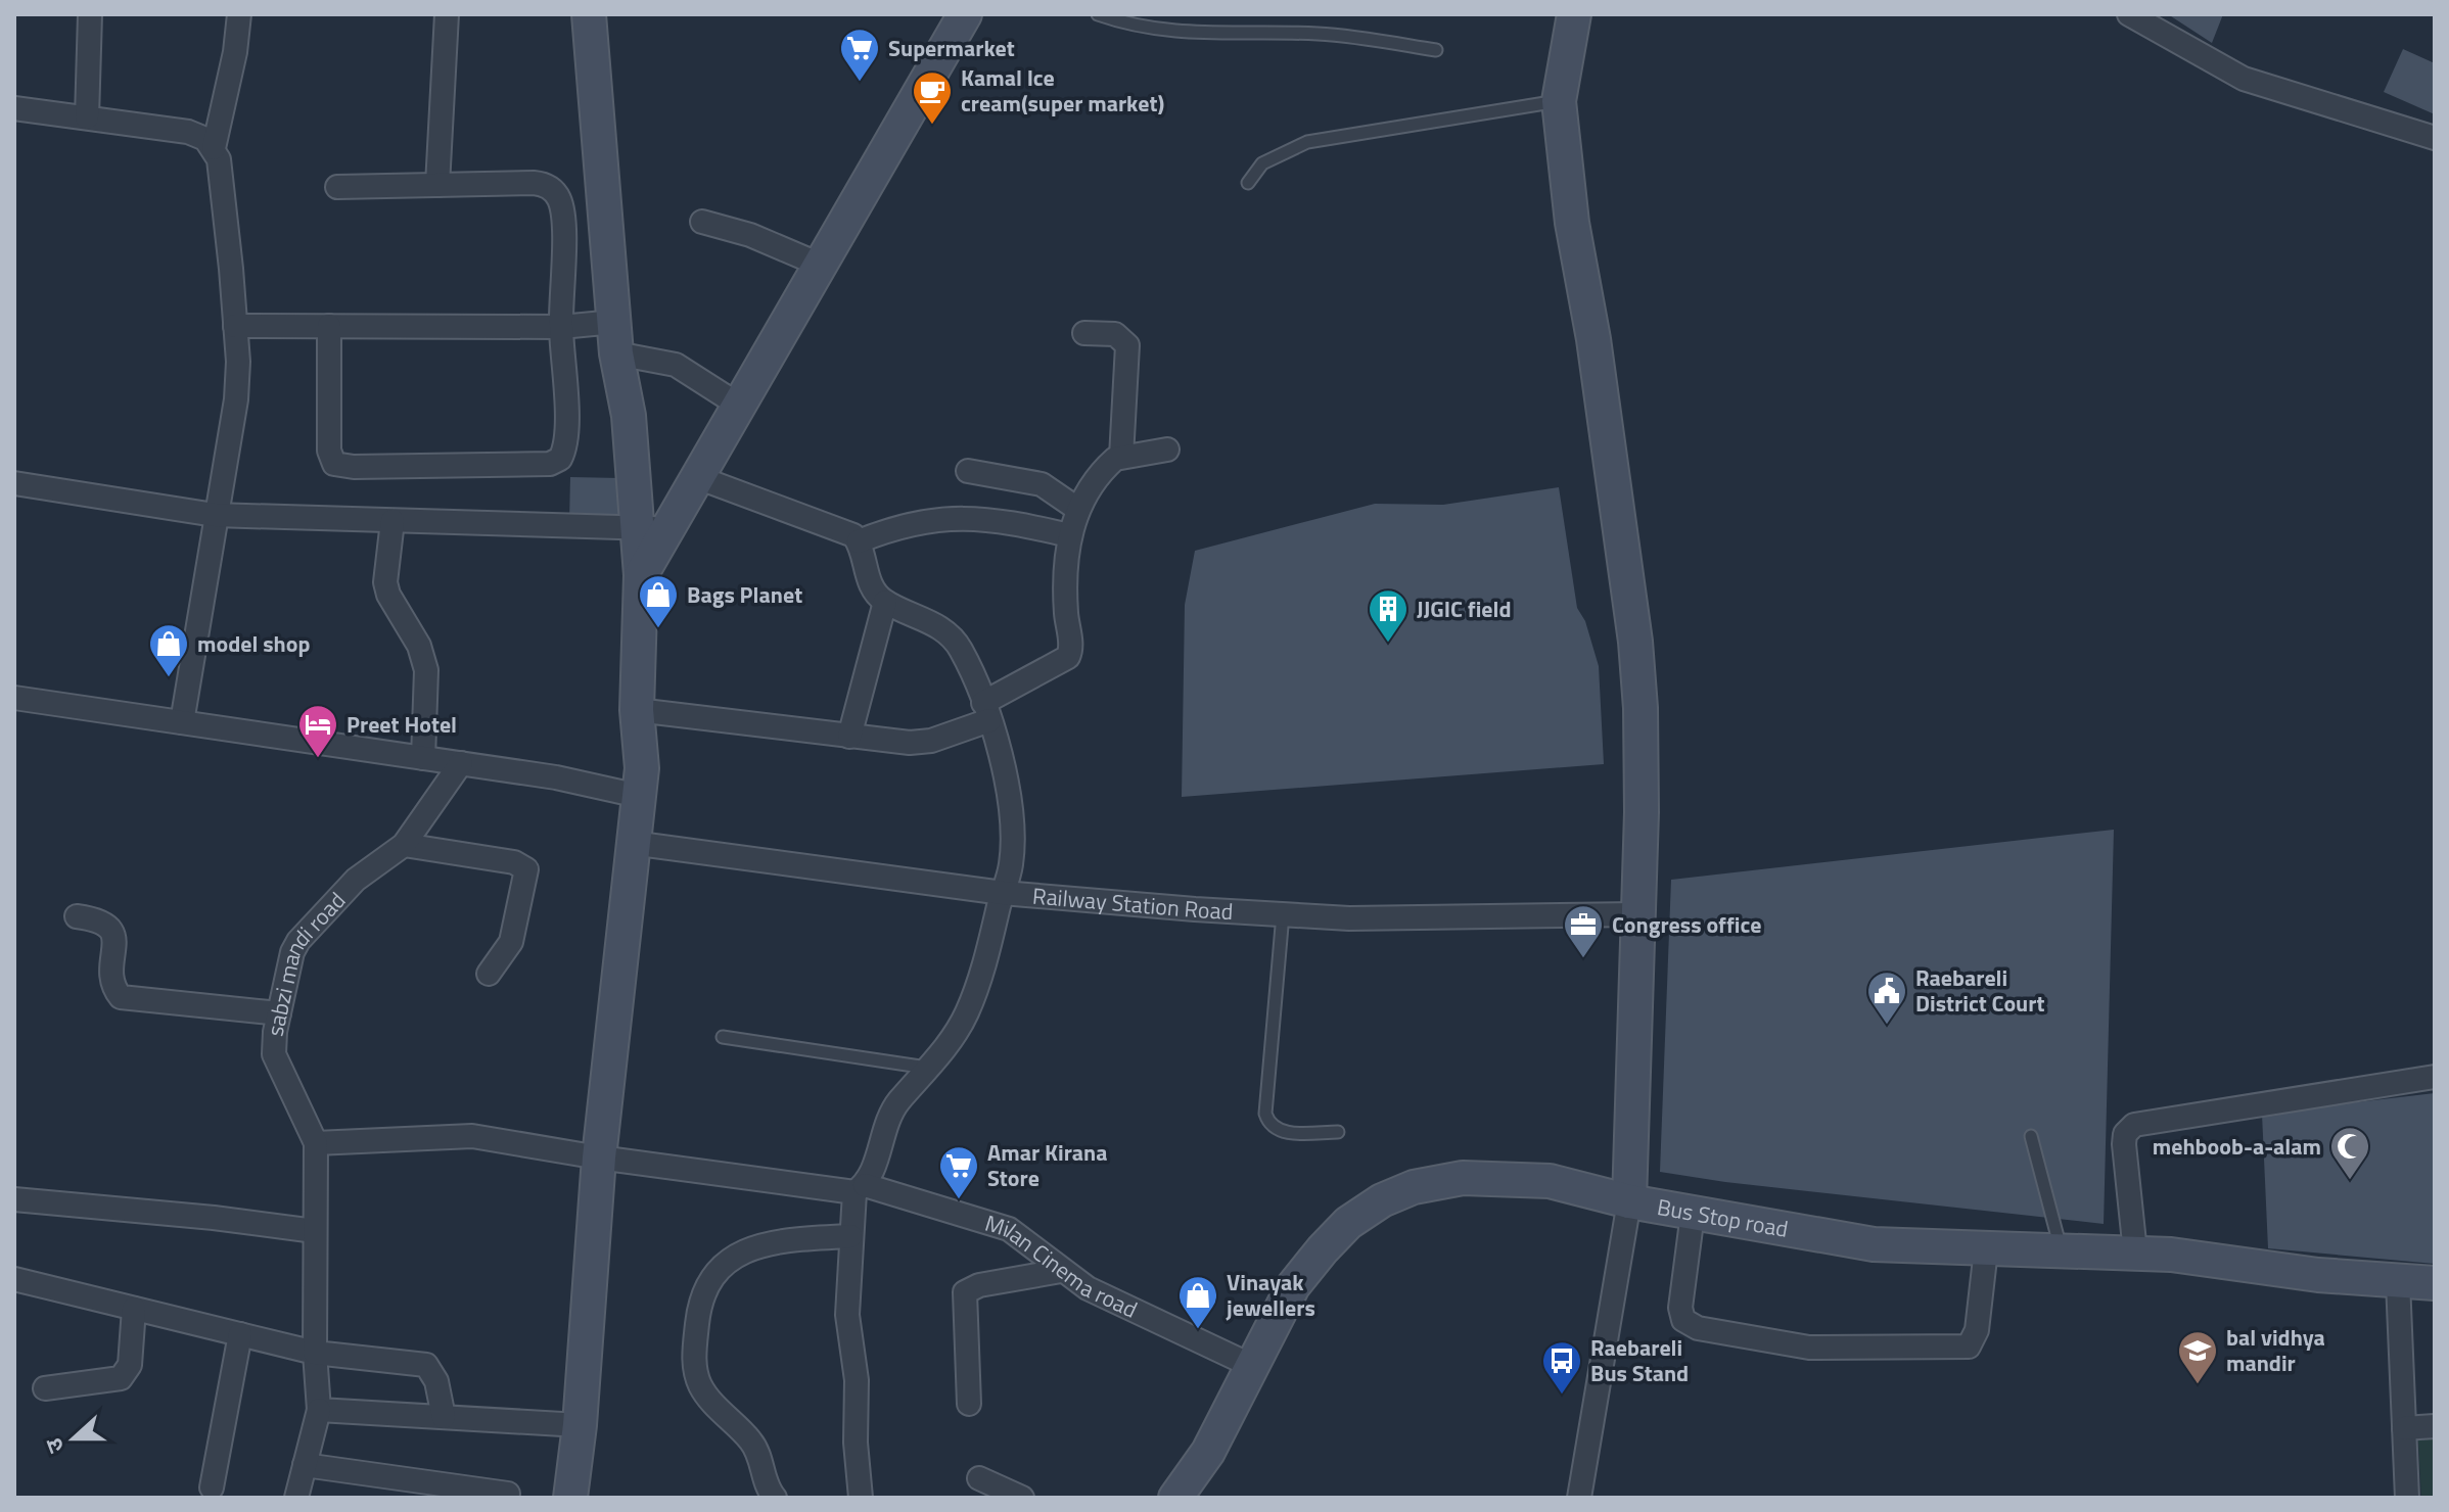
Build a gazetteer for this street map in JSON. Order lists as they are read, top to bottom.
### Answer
{
  "streets": {
    "street": [
      "Railway Station Road",
      "sabzi mandi road",
      "Bus Stop road",
      "Milan Cinema road"
    ]
  },
  "crossings": [
    ["sabzi mandi road", "Milan Cinema road"],
    ["Bus Stop road", "Milan Cinema road"]
  ],
  "places": {
    "supermarket": ["Supermarket", "Amar Kirana Store"],
    "cafe": ["Kamal Ice cream(super market)"],
    "shop": ["Bags Planet", "model shop", "Vinayak jewellers"],
    "building": ["JJGIC field"],
    "hotel": ["Preet Hotel"],
    "office": ["Congress office"],
    "public building": ["Raebareli District Court"],
    "mosque": ["mehboob-a-alam"],
    "school or university": ["bal vidhya mandir"],
    "bus stop": ["Raebareli Bus Stand"]
  },
  "north": "left"
}
